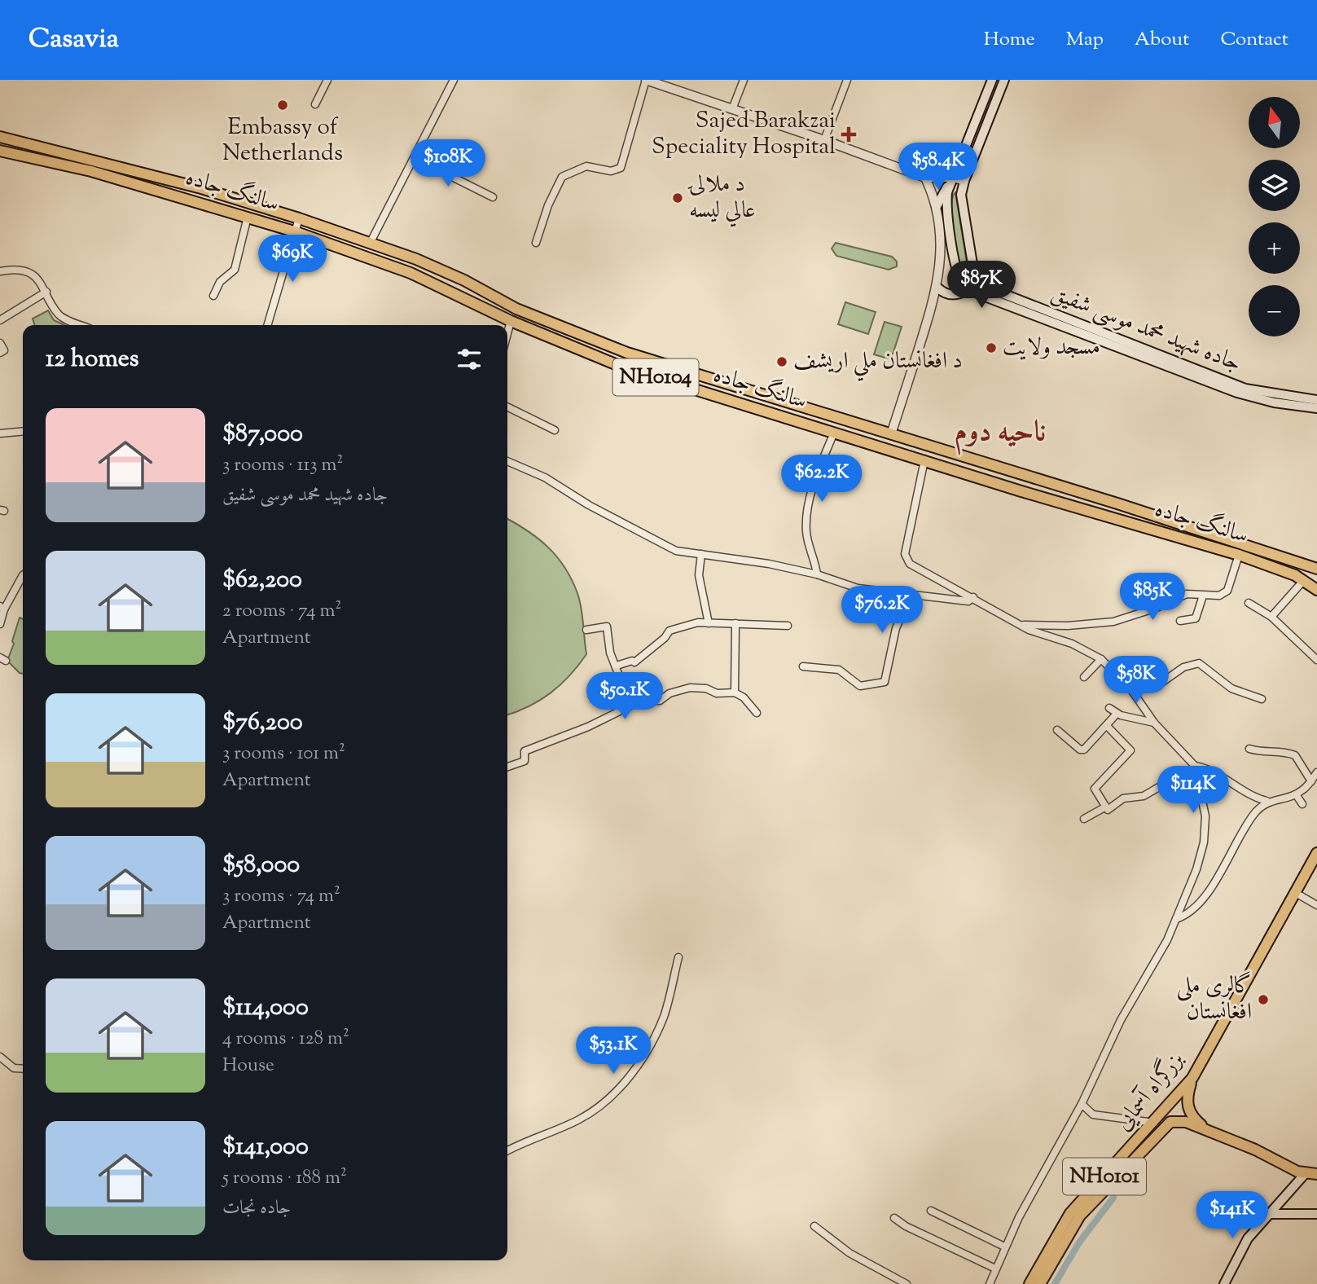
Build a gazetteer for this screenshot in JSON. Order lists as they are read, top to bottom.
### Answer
{
  "streets": {
    "highway": [
      "سالنگ جاده",
      "NH0104",
      "بزرگراه آسمایی",
      "NH0101"
    ],
    "main road": ["جاده شهید محمد موسی شفیق"]
  },
  "crossings": [
    ["بزرگراه آسمایی", "NH0101"]
  ],
  "districts": ["ناحیه دوم"],
  "places": {
    "other": [
      "Embassy of Netherlands",
      "د ملالۍ عالي لیسه",
      "مسجد ولایت",
      "د افغانستان ملي اریشف",
      "گالری ملی افغانستان"
    ],
    "health": ["Sajed Barakzai Speciality Hospital"]
  },
  "north": "top",
  "page": {
    "header": "Casavia",
    "nav": [
      "Home",
      "Map",
      "About",
      "Contact"
    ],
    "map_buttons": ["+", "−"],
    "price": [
      "$108K",
      "$58.4K",
      "$69K",
      "$87K",
      "$62.2K",
      "$85K",
      "$76.2K",
      "$58K",
      "$50.1K",
      "$114K",
      "$53.1K",
      "$141K"
    ],
    "heading": "12 homes",
    "list": [
      {
        "name": "$87,000",
        "note": "3 rooms · 113 m² · جاده شهید محمد موسی شفیق"
      },
      {
        "name": "$62,200",
        "note": "2 rooms · 74 m² · Apartment"
      },
      {
        "name": "$76,200",
        "note": "3 rooms · 101 m² · Apartment"
      },
      {
        "name": "$58,000",
        "note": "3 rooms · 74 m² · Apartment"
      },
      {
        "name": "$114,000",
        "note": "4 rooms · 128 m² · House"
      },
      {
        "name": "$141,000",
        "note": "5 rooms · 188 m² · جاده نجات"
      }
    ]
  }
}
